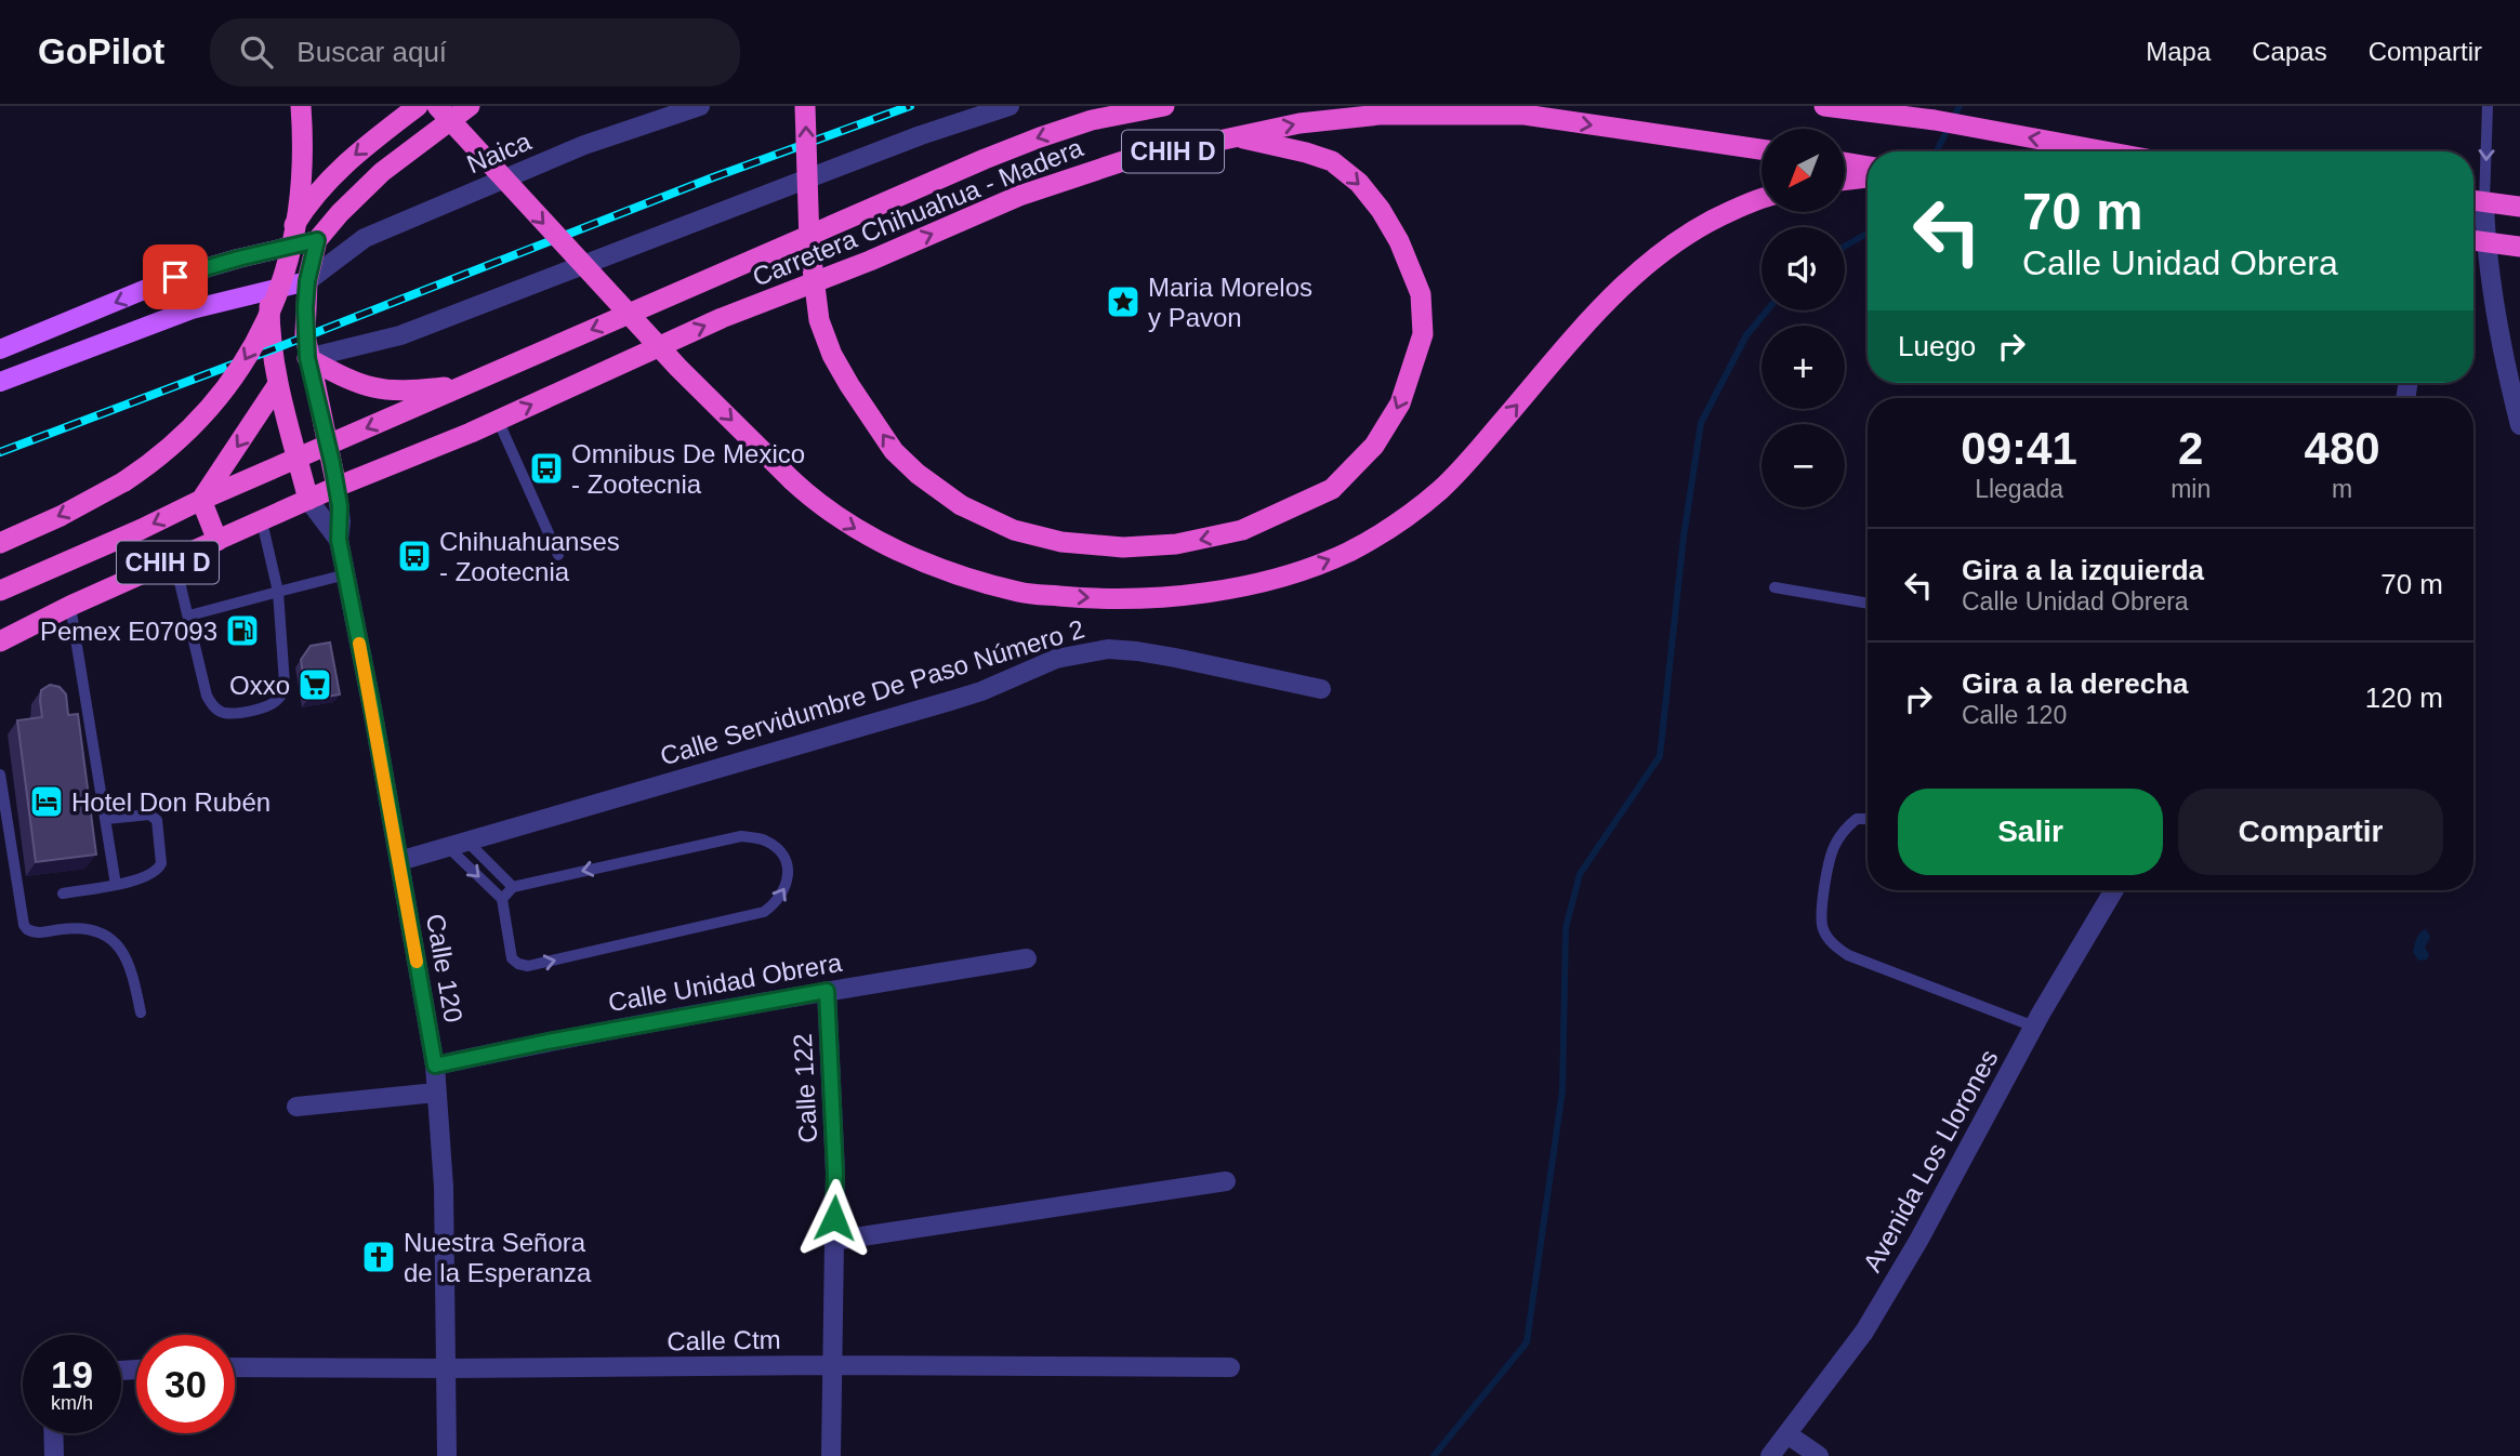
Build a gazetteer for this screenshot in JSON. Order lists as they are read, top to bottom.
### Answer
{
  "streets": {
    "highway": ["CHIH D", "Carretera Chihuahua - Madera"],
    "street": [
      "Naica",
      "Calle Servidumbre De Paso Número 2",
      "Calle 120",
      "Calle Unidad Obrera",
      "Calle 122",
      "Avenida Los Llorones",
      "Calle Ctm"
    ]
  },
  "crossings": [
    ["CHIH D", "Carretera Chihuahua - Madera"],
    ["CHIH D", "Calle 120"],
    ["Carretera Chihuahua - Madera", "Calle 120"],
    ["Calle Servidumbre De Paso Número 2", "Calle 120"],
    ["Calle 120", "Calle Unidad Obrera"],
    ["Calle 120", "Calle Ctm"],
    ["Calle Unidad Obrera", "Calle 122"],
    ["Calle 122", "Calle Ctm"]
  ],
  "places": {
    "place": ["Maria Morelos y Pavon"],
    "bus stop": ["Omnibus De Mexico - Zootecnia", "Chihuahuanses - Zootecnia"],
    "fuel station": ["Pemex E07093"],
    "supermarket": ["Oxxo"],
    "hotel": ["Hotel Don Rubén"],
    "church": ["Nuestra Señora de la Esperanza"]
  },
  "north": "bottom left",
  "page": {
    "header": "GoPilot",
    "search": "Buscar aquí",
    "nav": ["Mapa", "Capas", "Compartir"],
    "map_buttons": ["+", "−"],
    "turn": ["70 m", "Calle Unidad Obrera"],
    "then": "Luego",
    "eta": [
      "09:41",
      "Llegada",
      "2",
      "min",
      "480",
      "m"
    ],
    "list": [
      {
        "name": "Gira a la izquierda",
        "note": "Calle Unidad Obrera",
        "value": "70 m"
      },
      {
        "name": "Gira a la derecha",
        "note": "Calle 120",
        "value": "120 m"
      }
    ],
    "buttons": ["Salir", "Compartir"],
    "speed": "19 km/h",
    "limit": "30"
  }
}
